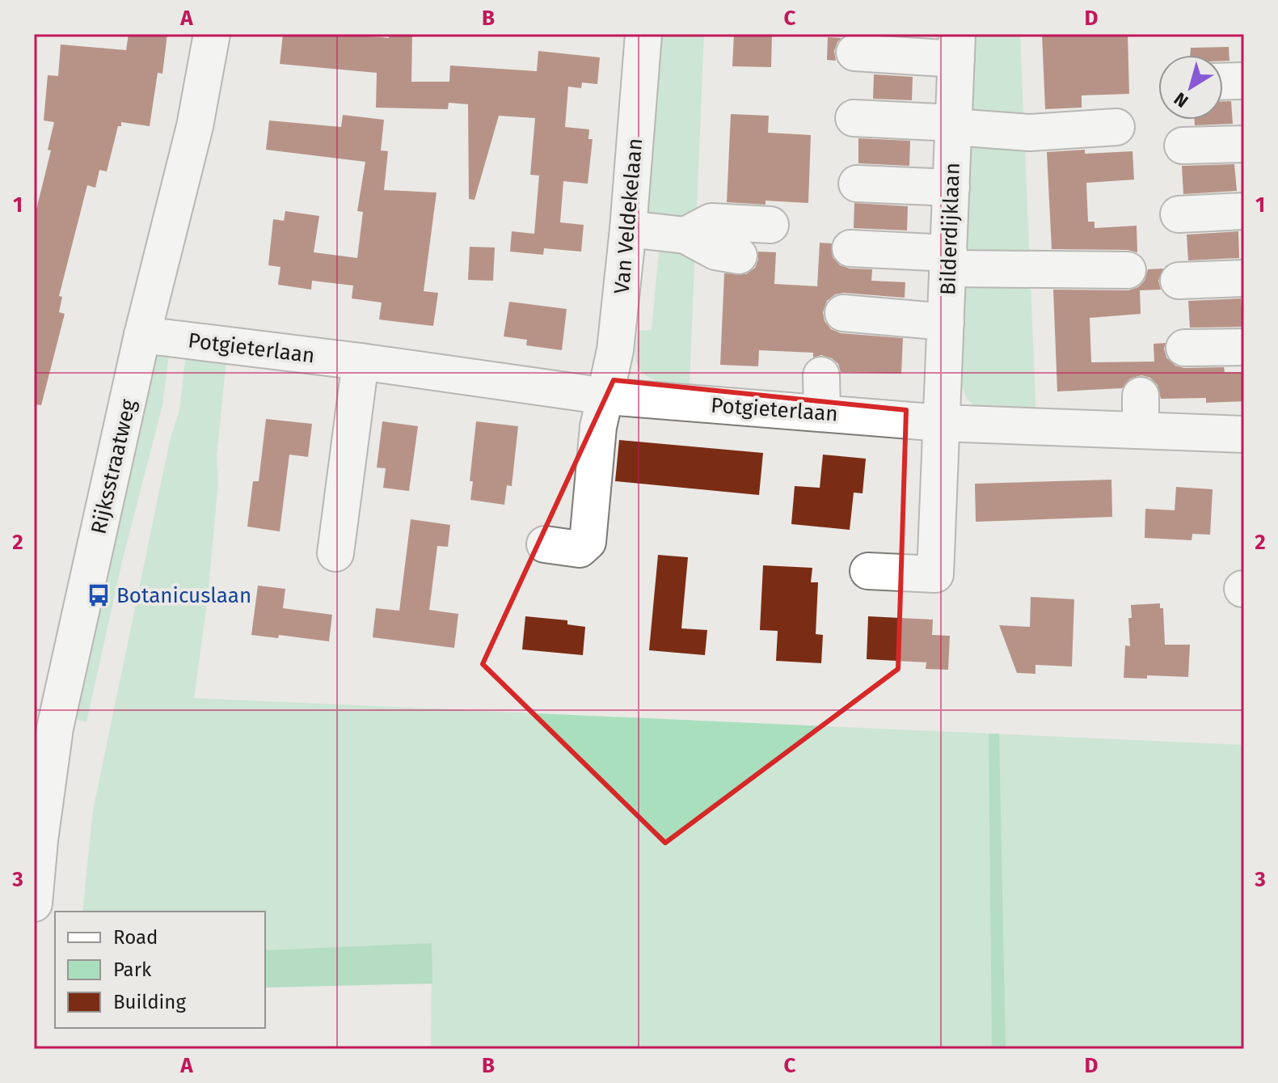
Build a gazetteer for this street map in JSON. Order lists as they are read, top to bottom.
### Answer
{
  "streets": {
    "street": [
      "Van Veldekelaan",
      "Bilderdijklaan",
      "Potgieterlaan",
      "Rijksstraatweg"
    ]
  },
  "crossings": [
    ["Van Veldekelaan", "Potgieterlaan"],
    ["Bilderdijklaan", "Potgieterlaan"],
    ["Potgieterlaan", "Rijksstraatweg"]
  ],
  "places": {
    "bus stop": ["Botanicuslaan"]
  },
  "legend": ["Road", "Park", "Building"],
  "north": "bottom left",
  "grid": {
    "columns": [
      "A",
      "B",
      "C",
      "D"
    ],
    "rows": ["1", "2", "3"]
  }
}
